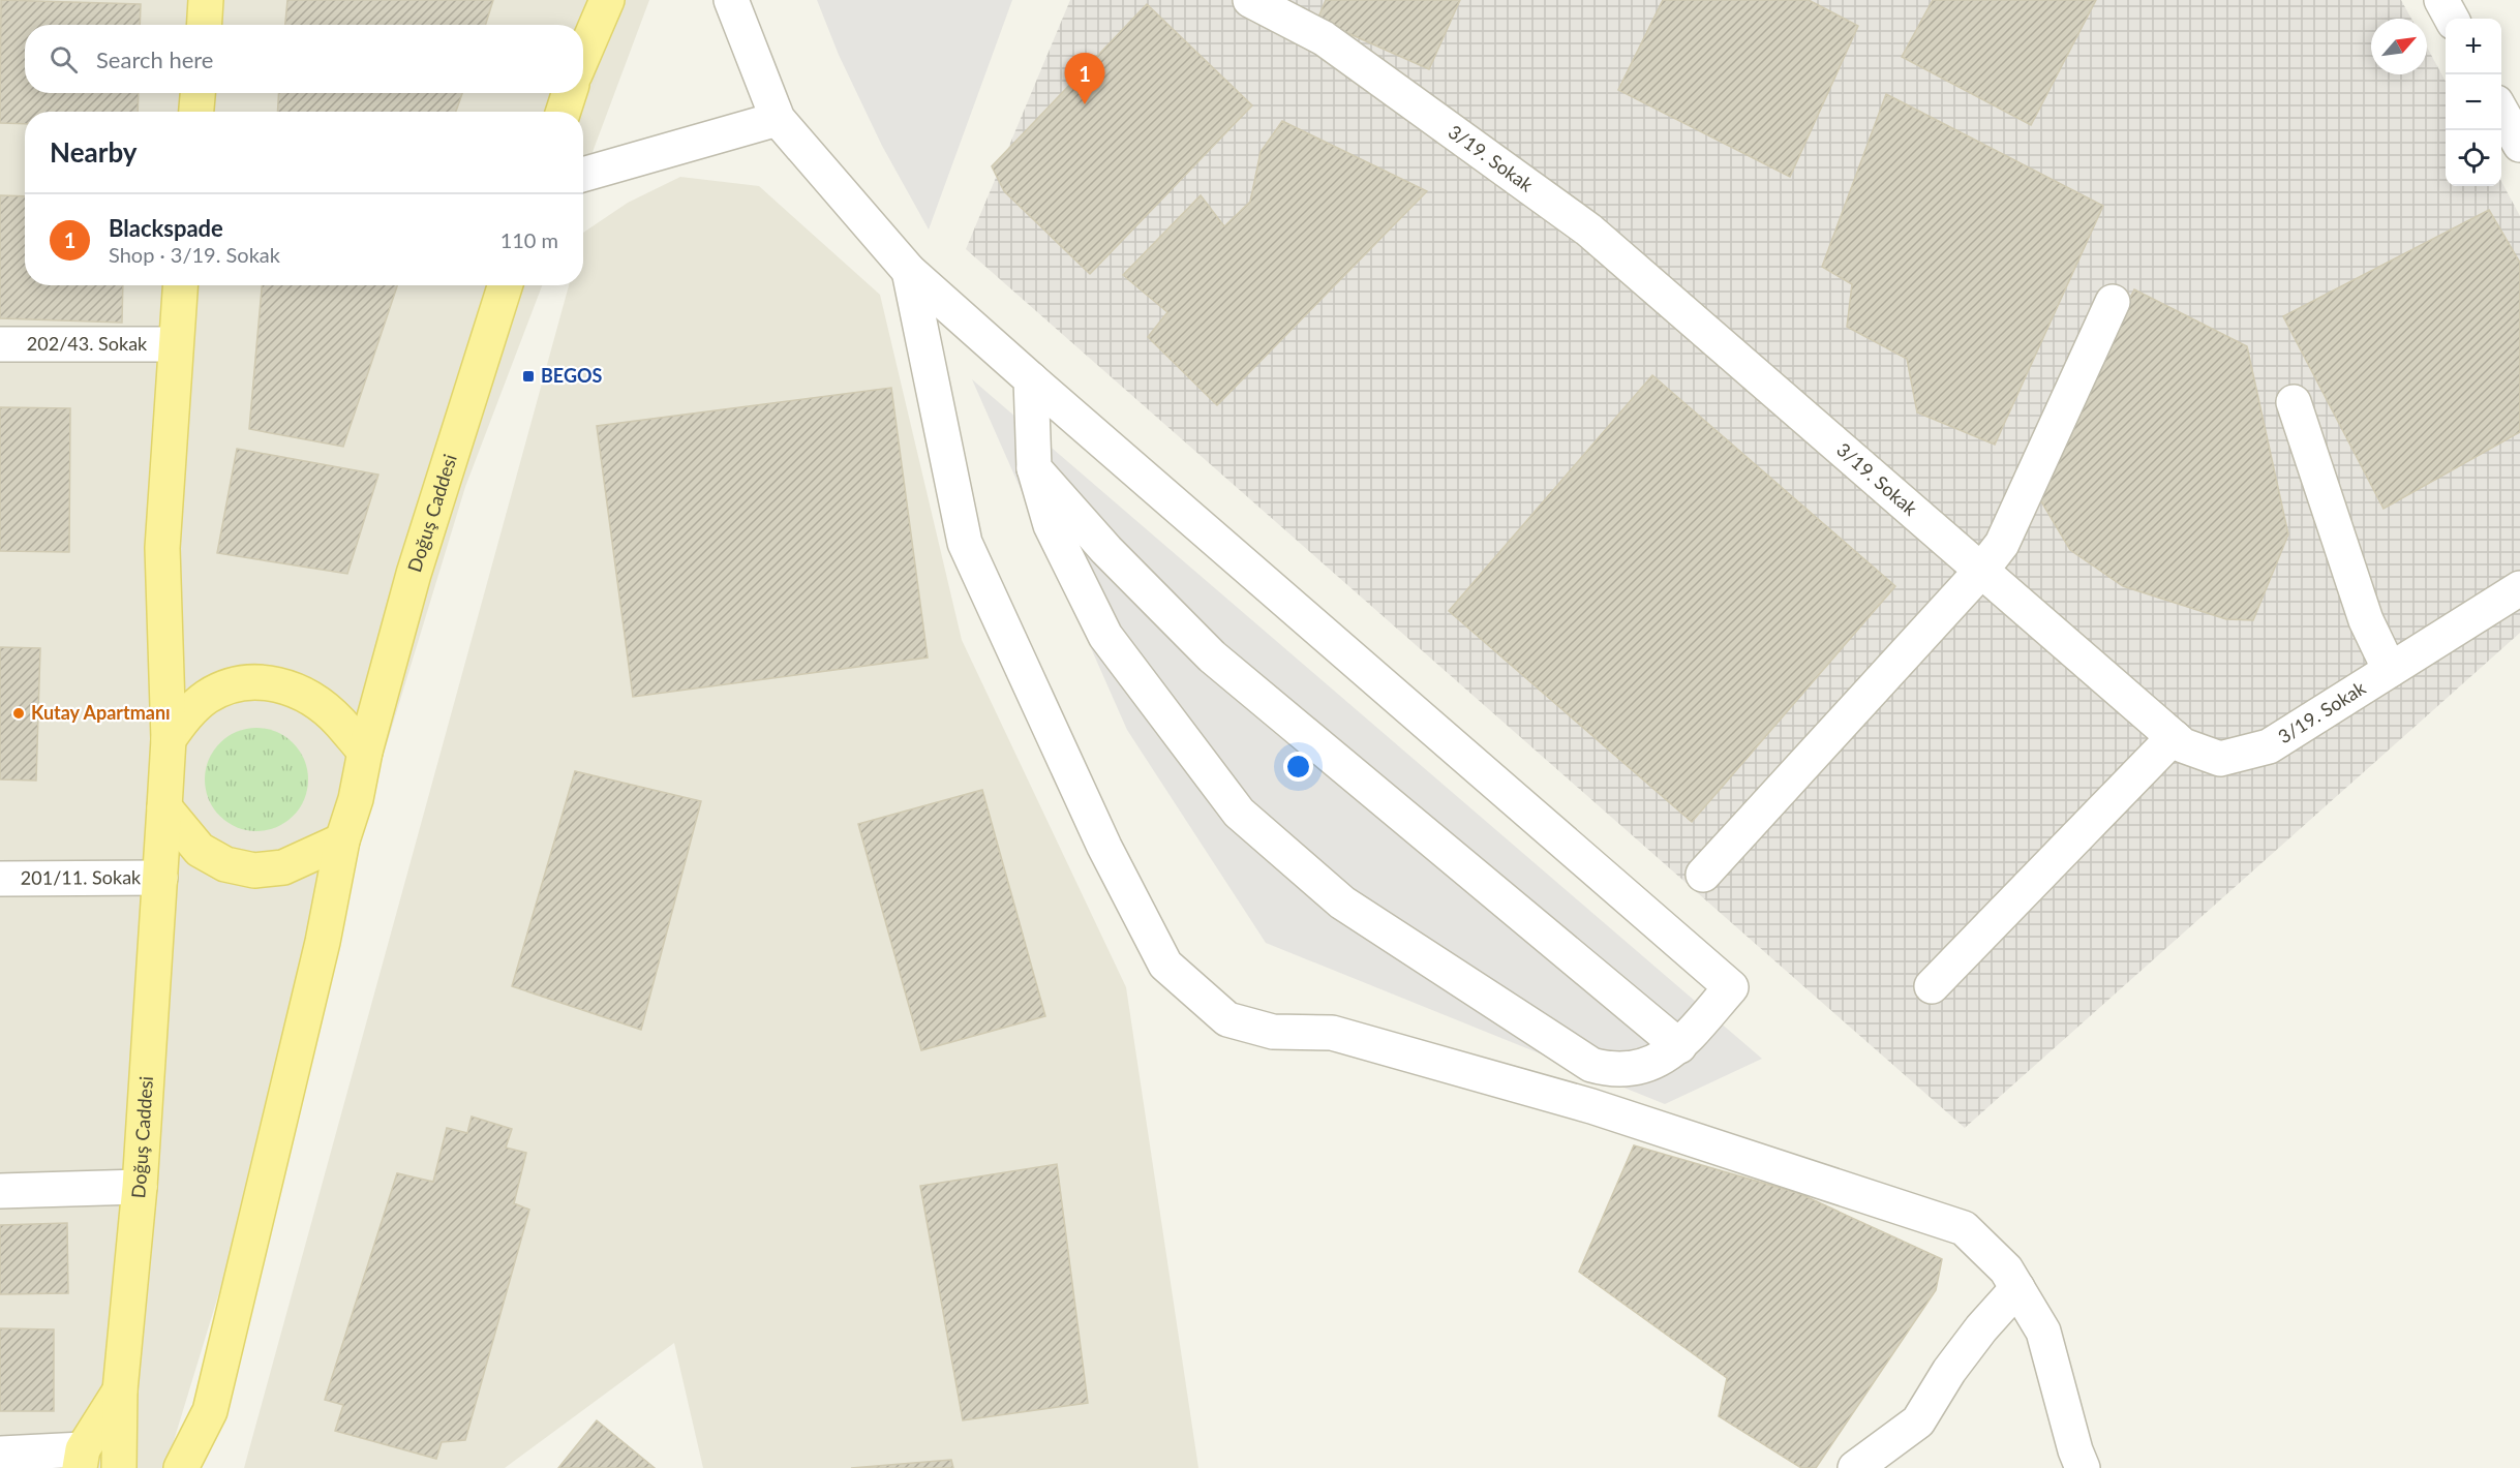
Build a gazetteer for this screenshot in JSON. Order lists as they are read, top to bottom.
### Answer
{
  "streets": {
    "main road": ["Doğuş Caddesi"],
    "street": ["3/19. Sokak", "202/43. Sokak", "201/11. Sokak"]
  },
  "crossings": [
    ["Doğuş Caddesi", "201/11. Sokak"]
  ],
  "places": {
    "transit": ["BEGOS"],
    "other": ["Kutay Apartmanı"]
  },
  "north": "top right",
  "page": {
    "map_buttons": ["+", "−"],
    "search": "Search here",
    "pins": "1",
    "heading": "Nearby",
    "list": [
      {
        "mark": "1",
        "name": "Blackspade",
        "note": "Shop · 3/19. Sokak",
        "value": "110 m"
      }
    ]
  }
}
